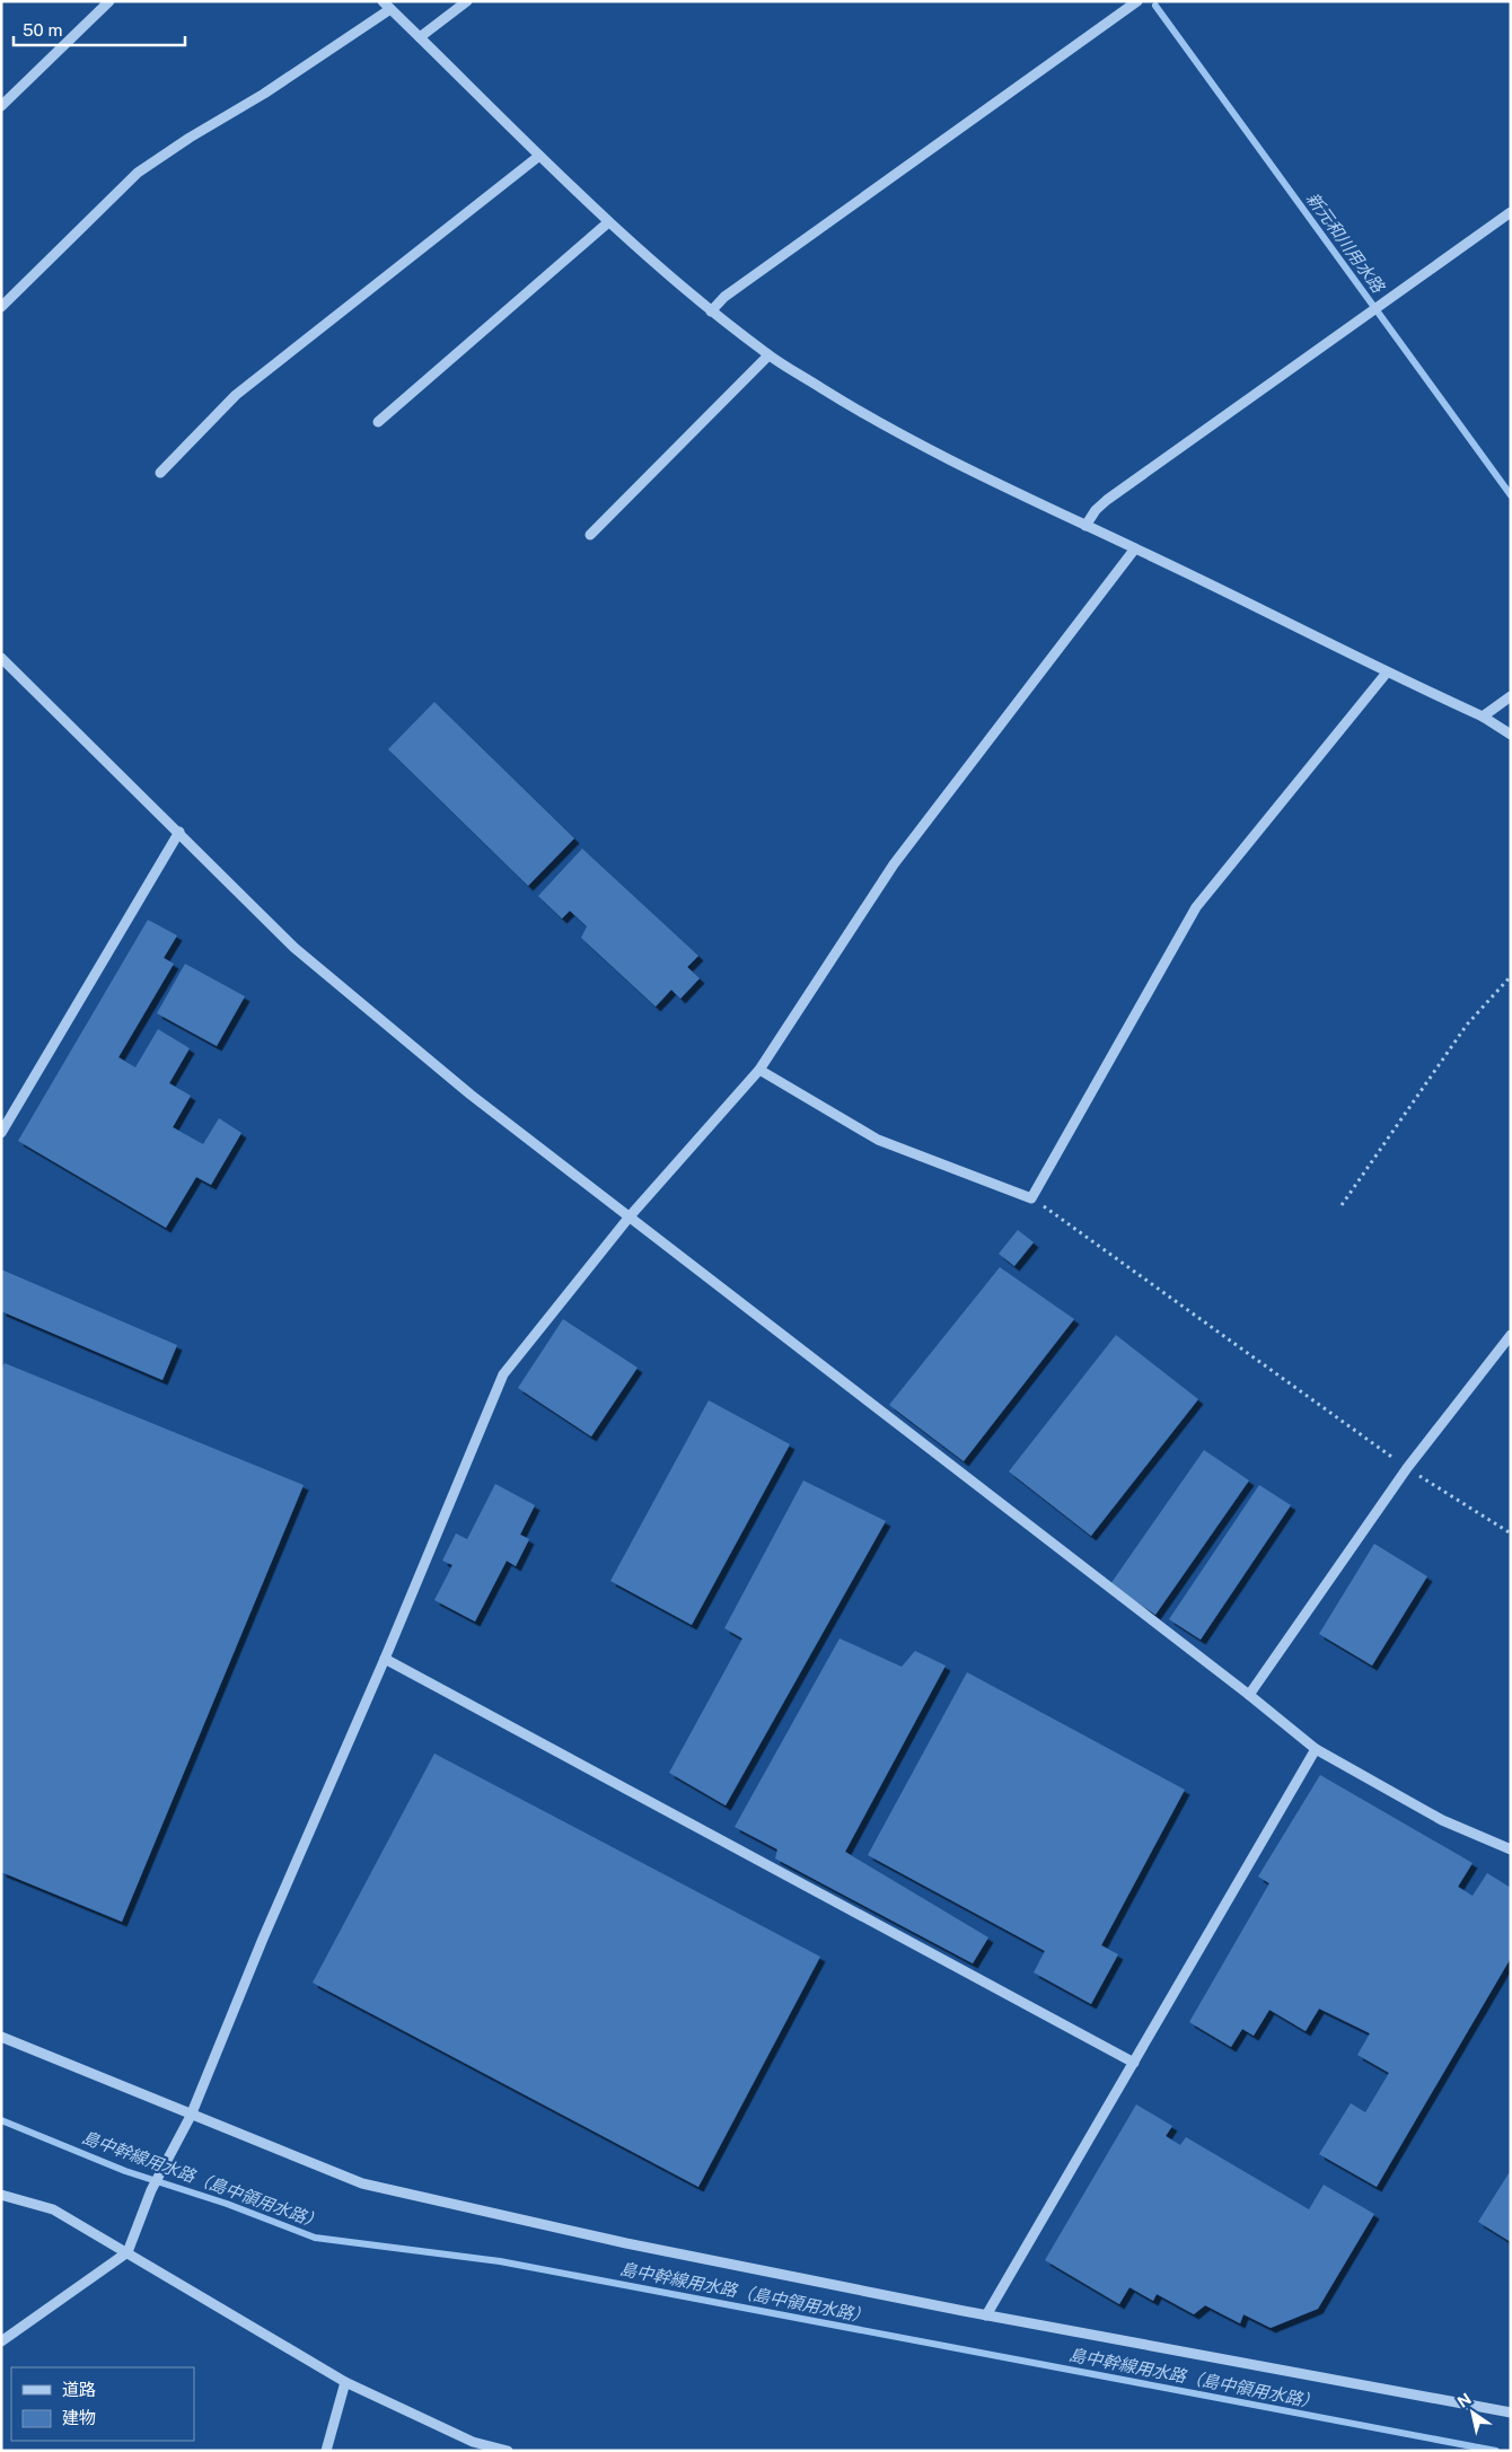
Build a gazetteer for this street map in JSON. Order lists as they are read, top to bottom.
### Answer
{
  "water": ["新元和川用水路", "島中幹線用水路（島中領用水路）"],
  "legend": ["道路", "建物"],
  "scale_bar": "50 m",
  "north": "top left"
}
